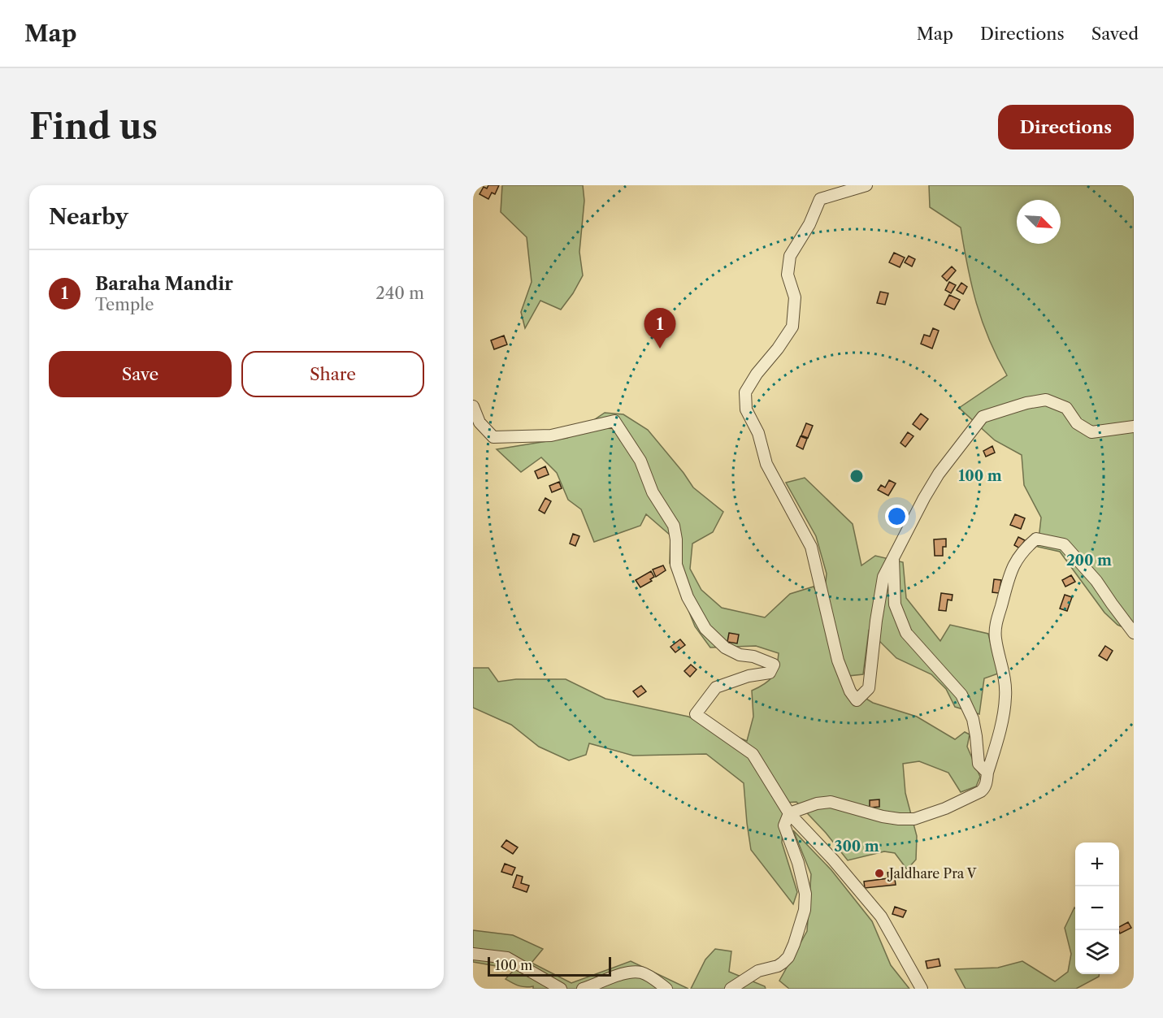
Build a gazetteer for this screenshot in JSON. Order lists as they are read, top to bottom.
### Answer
{
  "places": ["Jaldhare Pra V"],
  "scale_bar": "100 m",
  "north": "bottom right",
  "page": {
    "header": "Map",
    "nav": ["Map", "Directions", "Saved"],
    "buttons": [
      "Directions",
      ["Save", "Share"]
    ],
    "title": "Find us",
    "heading": "Nearby",
    "list": [
      {
        "mark": "1",
        "name": "Baraha Mandir",
        "note": "Temple",
        "value": "240 m"
      }
    ],
    "pins": "1",
    "map_buttons": ["+", "−"],
    "scale": "100 m"
  },
  "rings": ["100 m", "200 m", "300 m"]
}
